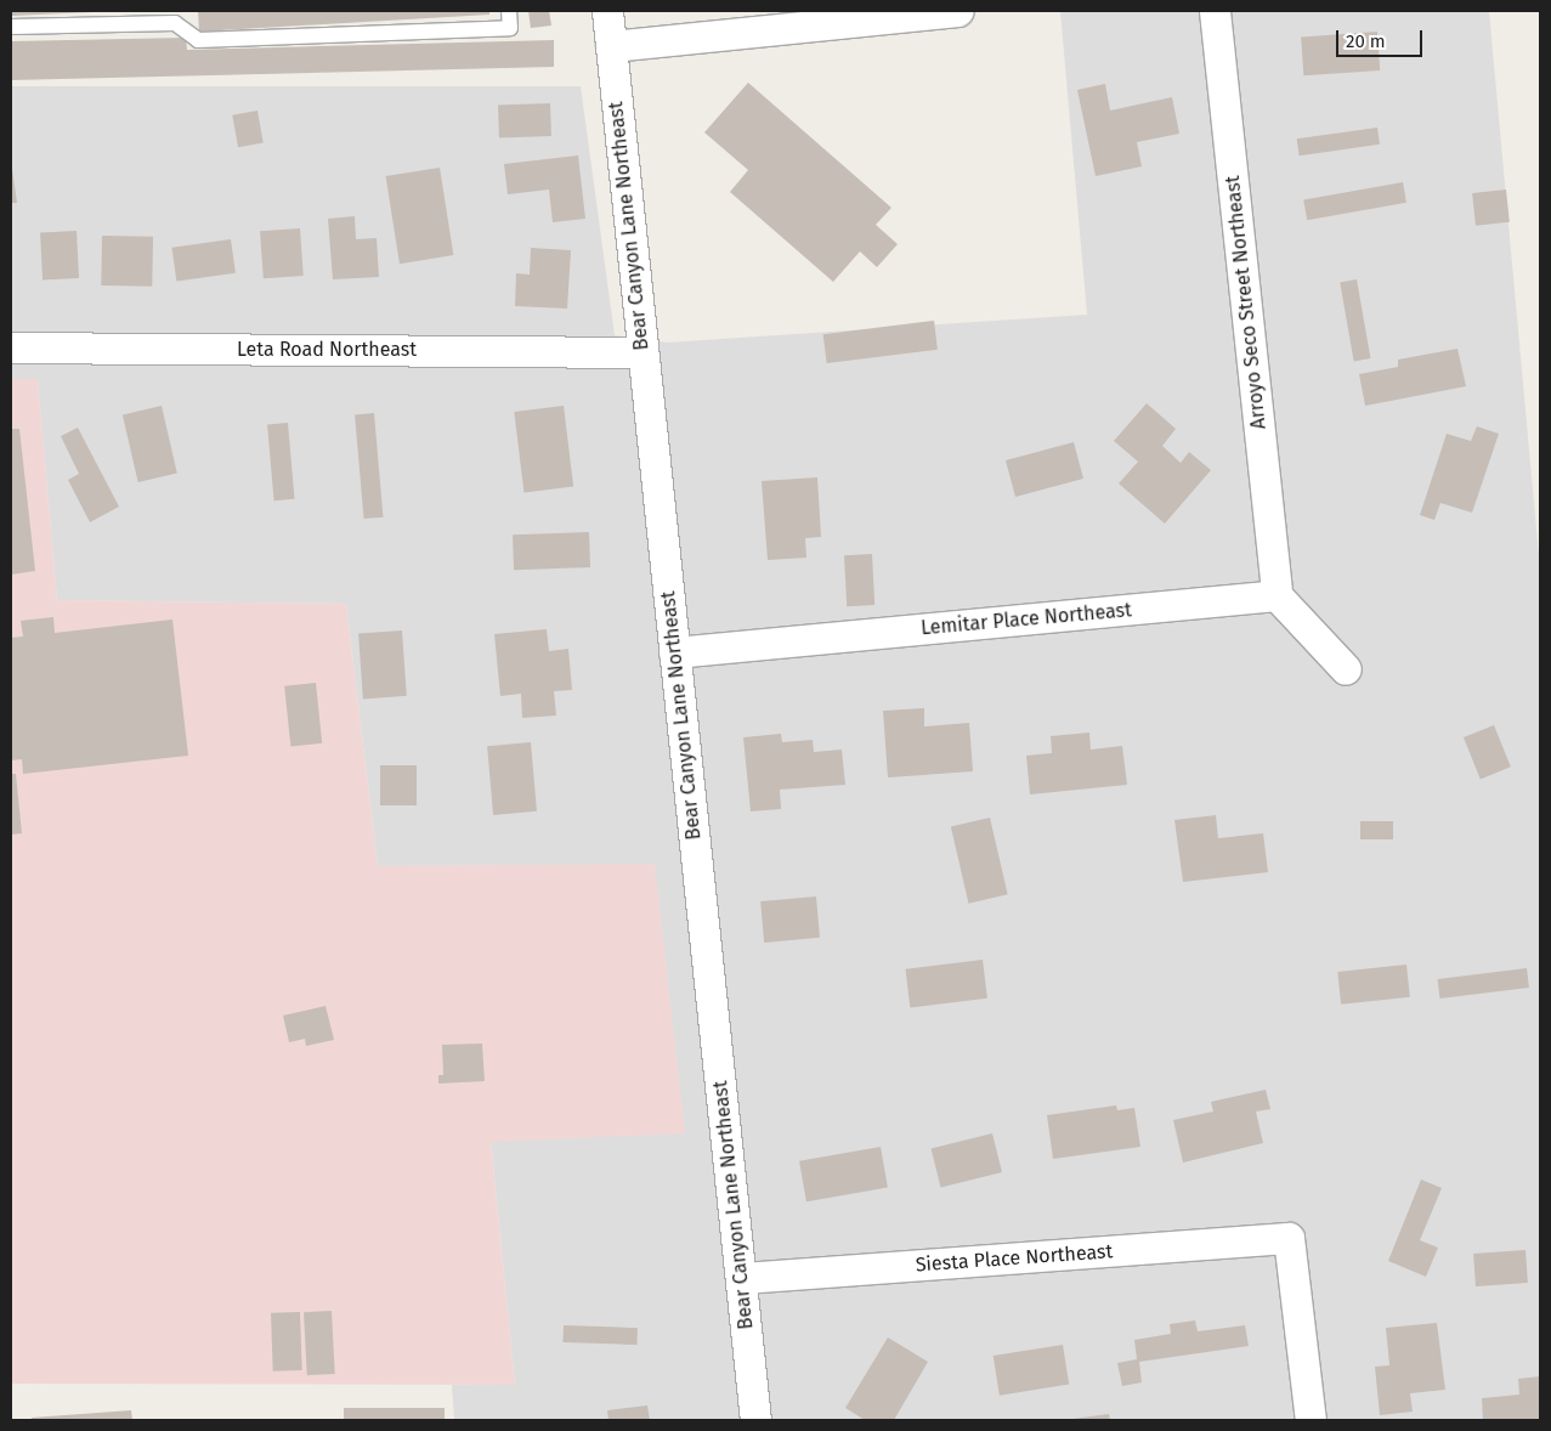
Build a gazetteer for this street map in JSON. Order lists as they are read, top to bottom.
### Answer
{
  "streets": {
    "street": [
      "Bear Canyon Lane Northeast",
      "Arroyo Seco Street Northeast",
      "Leta Road Northeast",
      "Lemitar Place Northeast",
      "Siesta Place Northeast"
    ]
  },
  "crossings": [
    ["Bear Canyon Lane Northeast", "Leta Road Northeast"],
    ["Bear Canyon Lane Northeast", "Lemitar Place Northeast"],
    ["Bear Canyon Lane Northeast", "Siesta Place Northeast"],
    ["Arroyo Seco Street Northeast", "Lemitar Place Northeast"]
  ],
  "scale_bar": "20 m"
}
